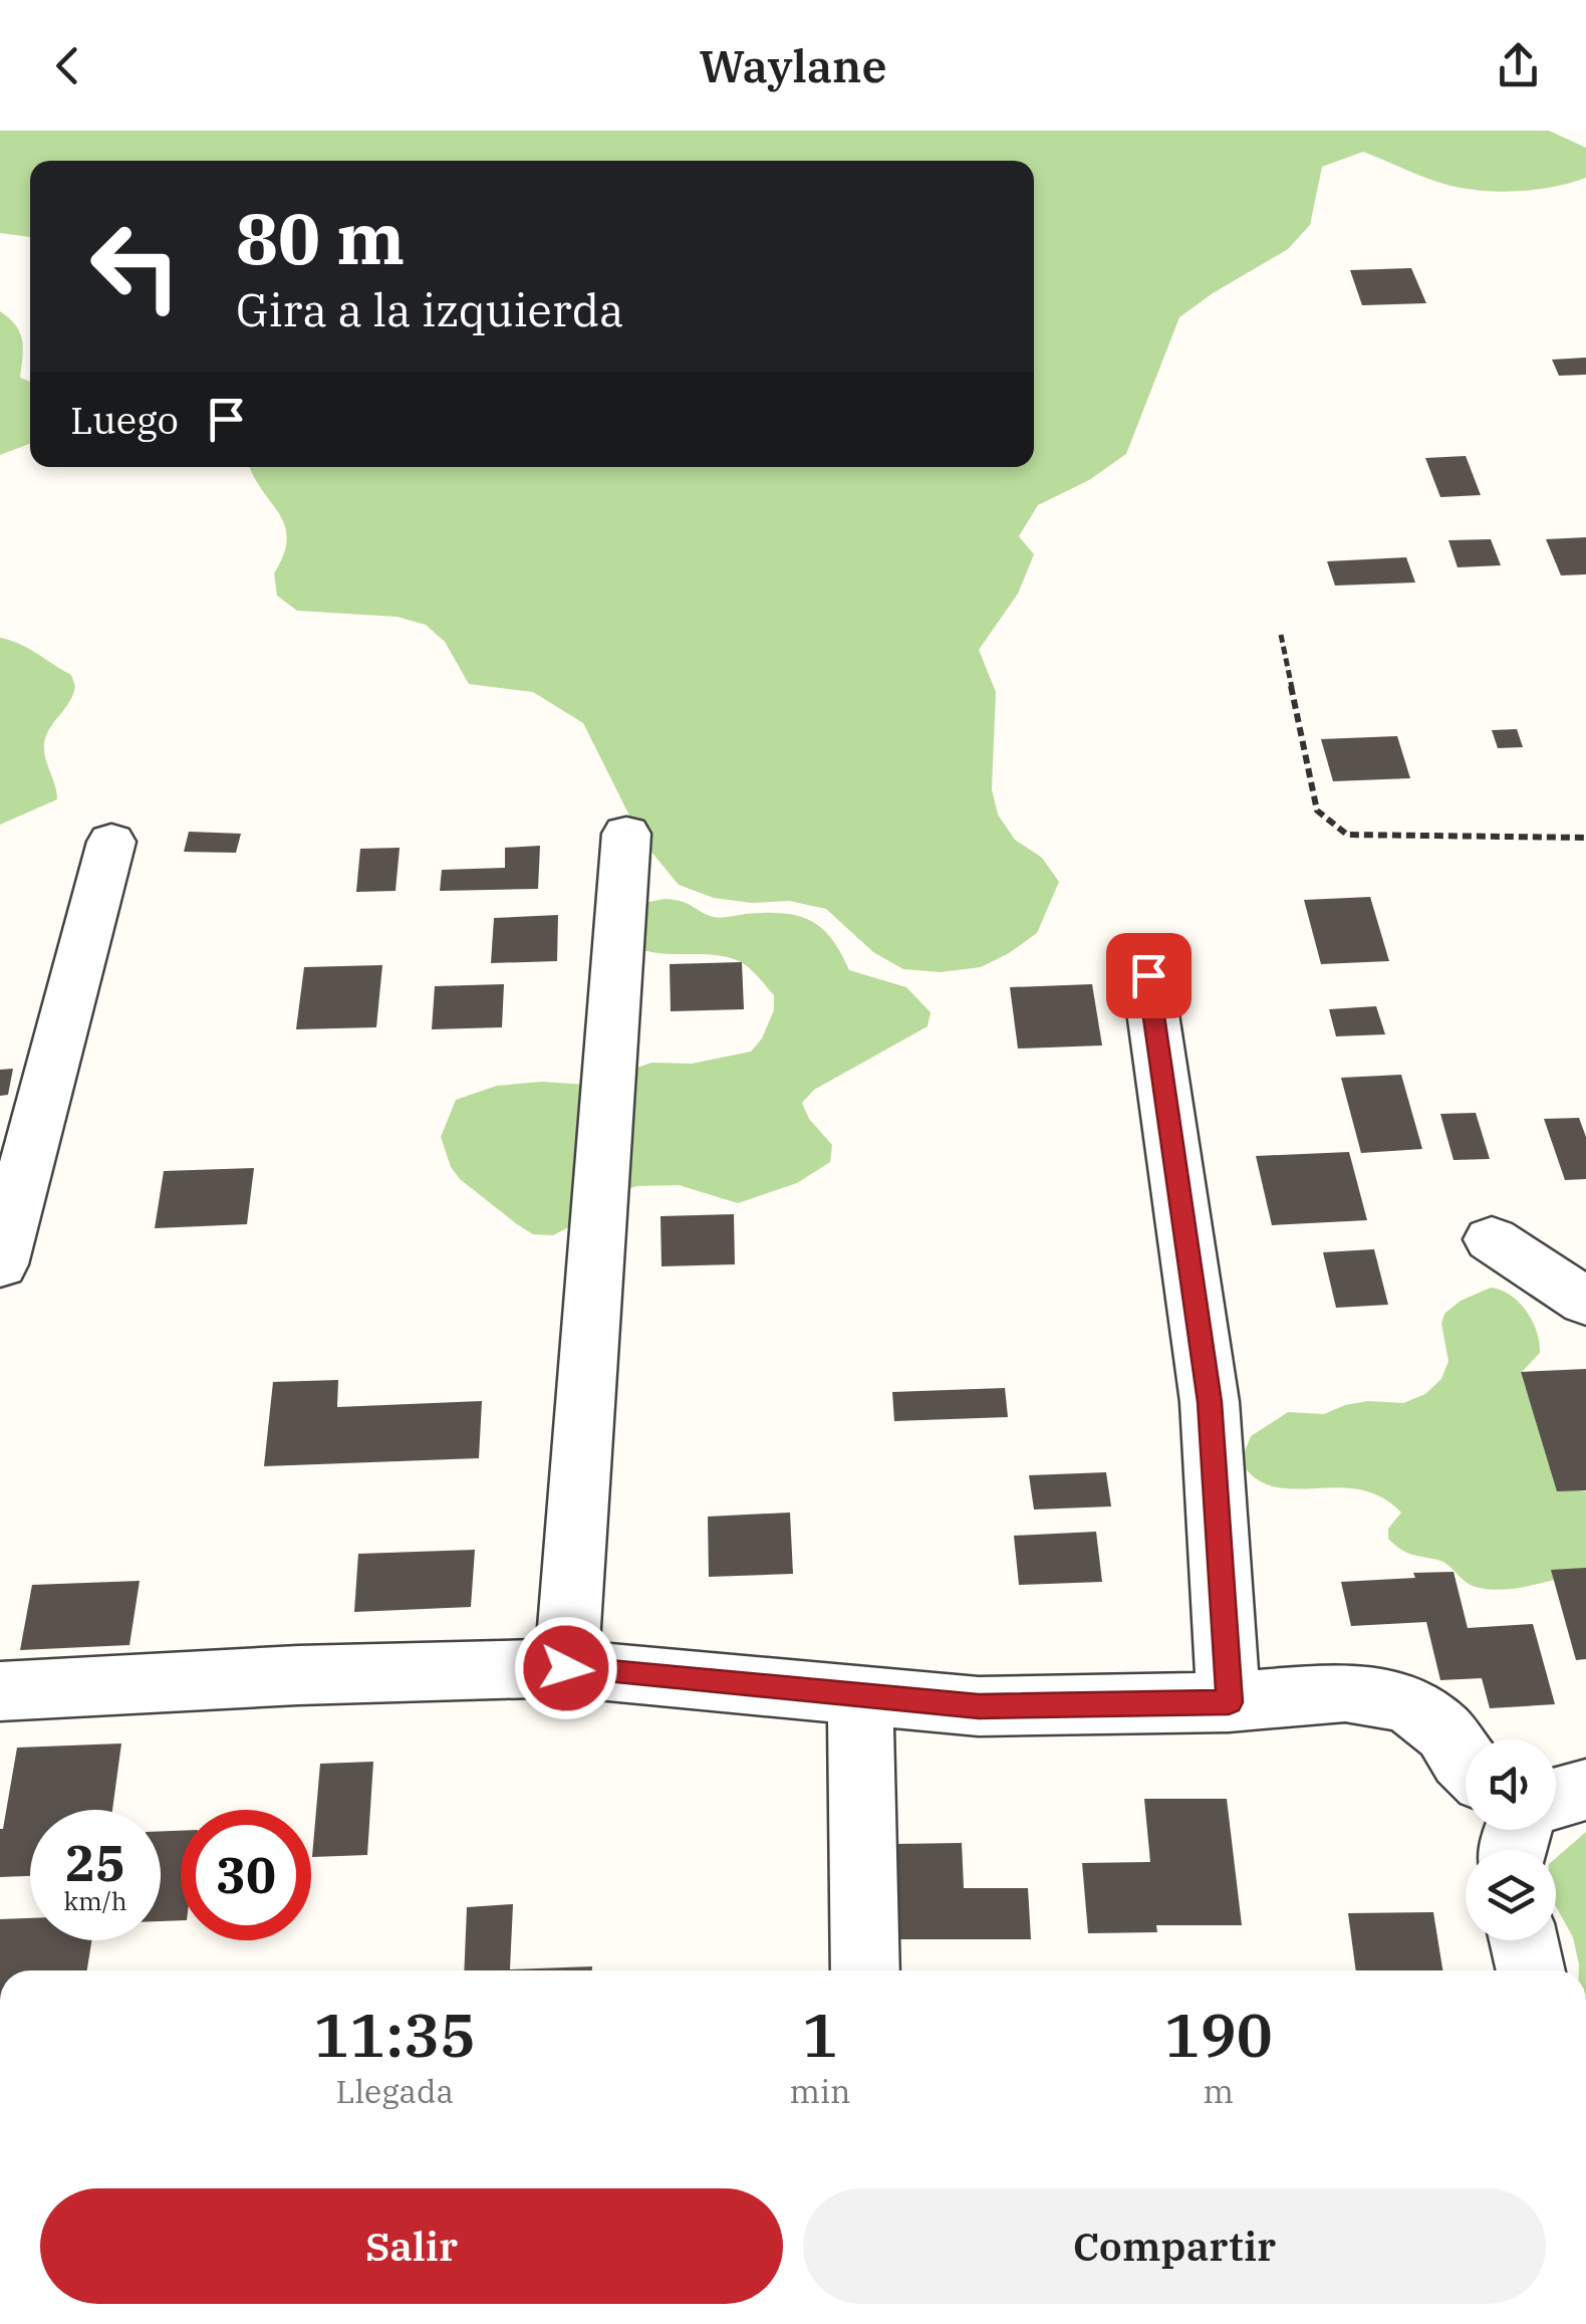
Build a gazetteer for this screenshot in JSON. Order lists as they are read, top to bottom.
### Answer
{
  "page": {
    "header": "Waylane",
    "turn": ["80 m", "Gira a la izquierda"],
    "then": "Luego",
    "speed": "25 km/h",
    "limit": "30",
    "eta": [
      "11:35",
      "Llegada",
      "1",
      "min",
      "190",
      "m"
    ],
    "buttons": ["Salir", "Compartir"]
  }
}
